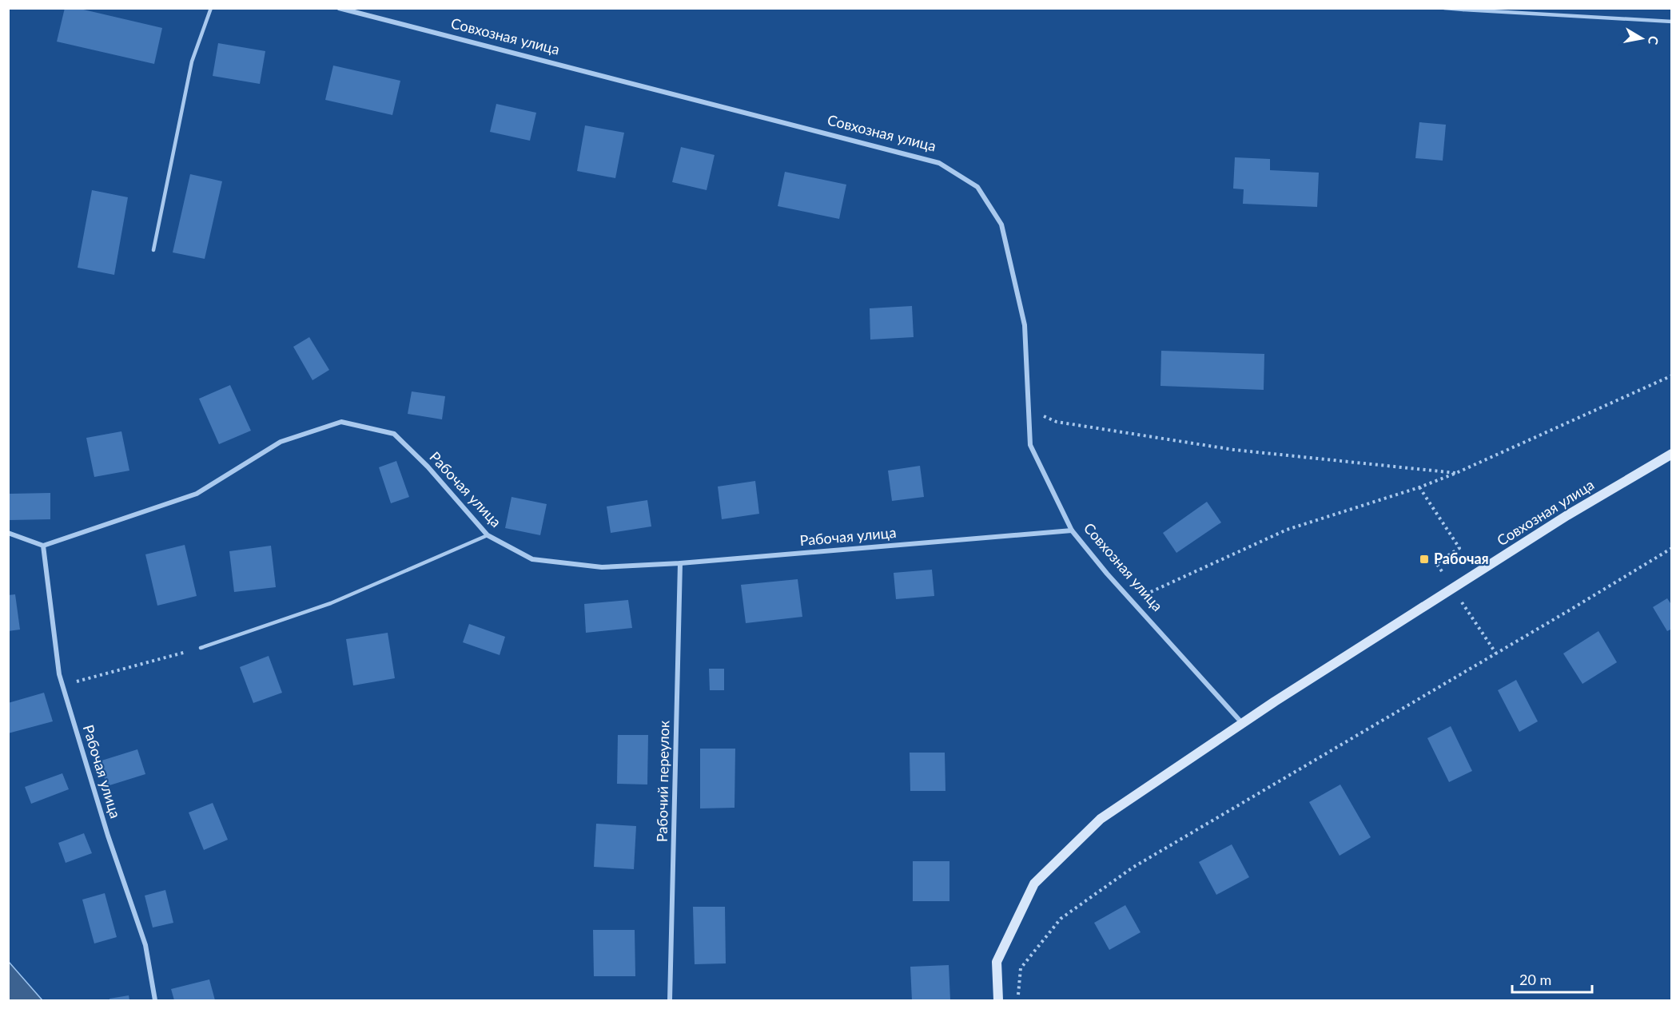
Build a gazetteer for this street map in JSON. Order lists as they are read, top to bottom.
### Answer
{
  "streets": {
    "street": ["Совхозная улица", "Рабочая улица", "Рабочий переулок"]
  },
  "crossings": [
    ["Совхозная улица", "Рабочая улица"],
    ["Рабочая улица", "Рабочий переулок"]
  ],
  "places": {
    "transit": ["Рабочая"]
  },
  "scale_bar": "20 m",
  "north": "right"
}
